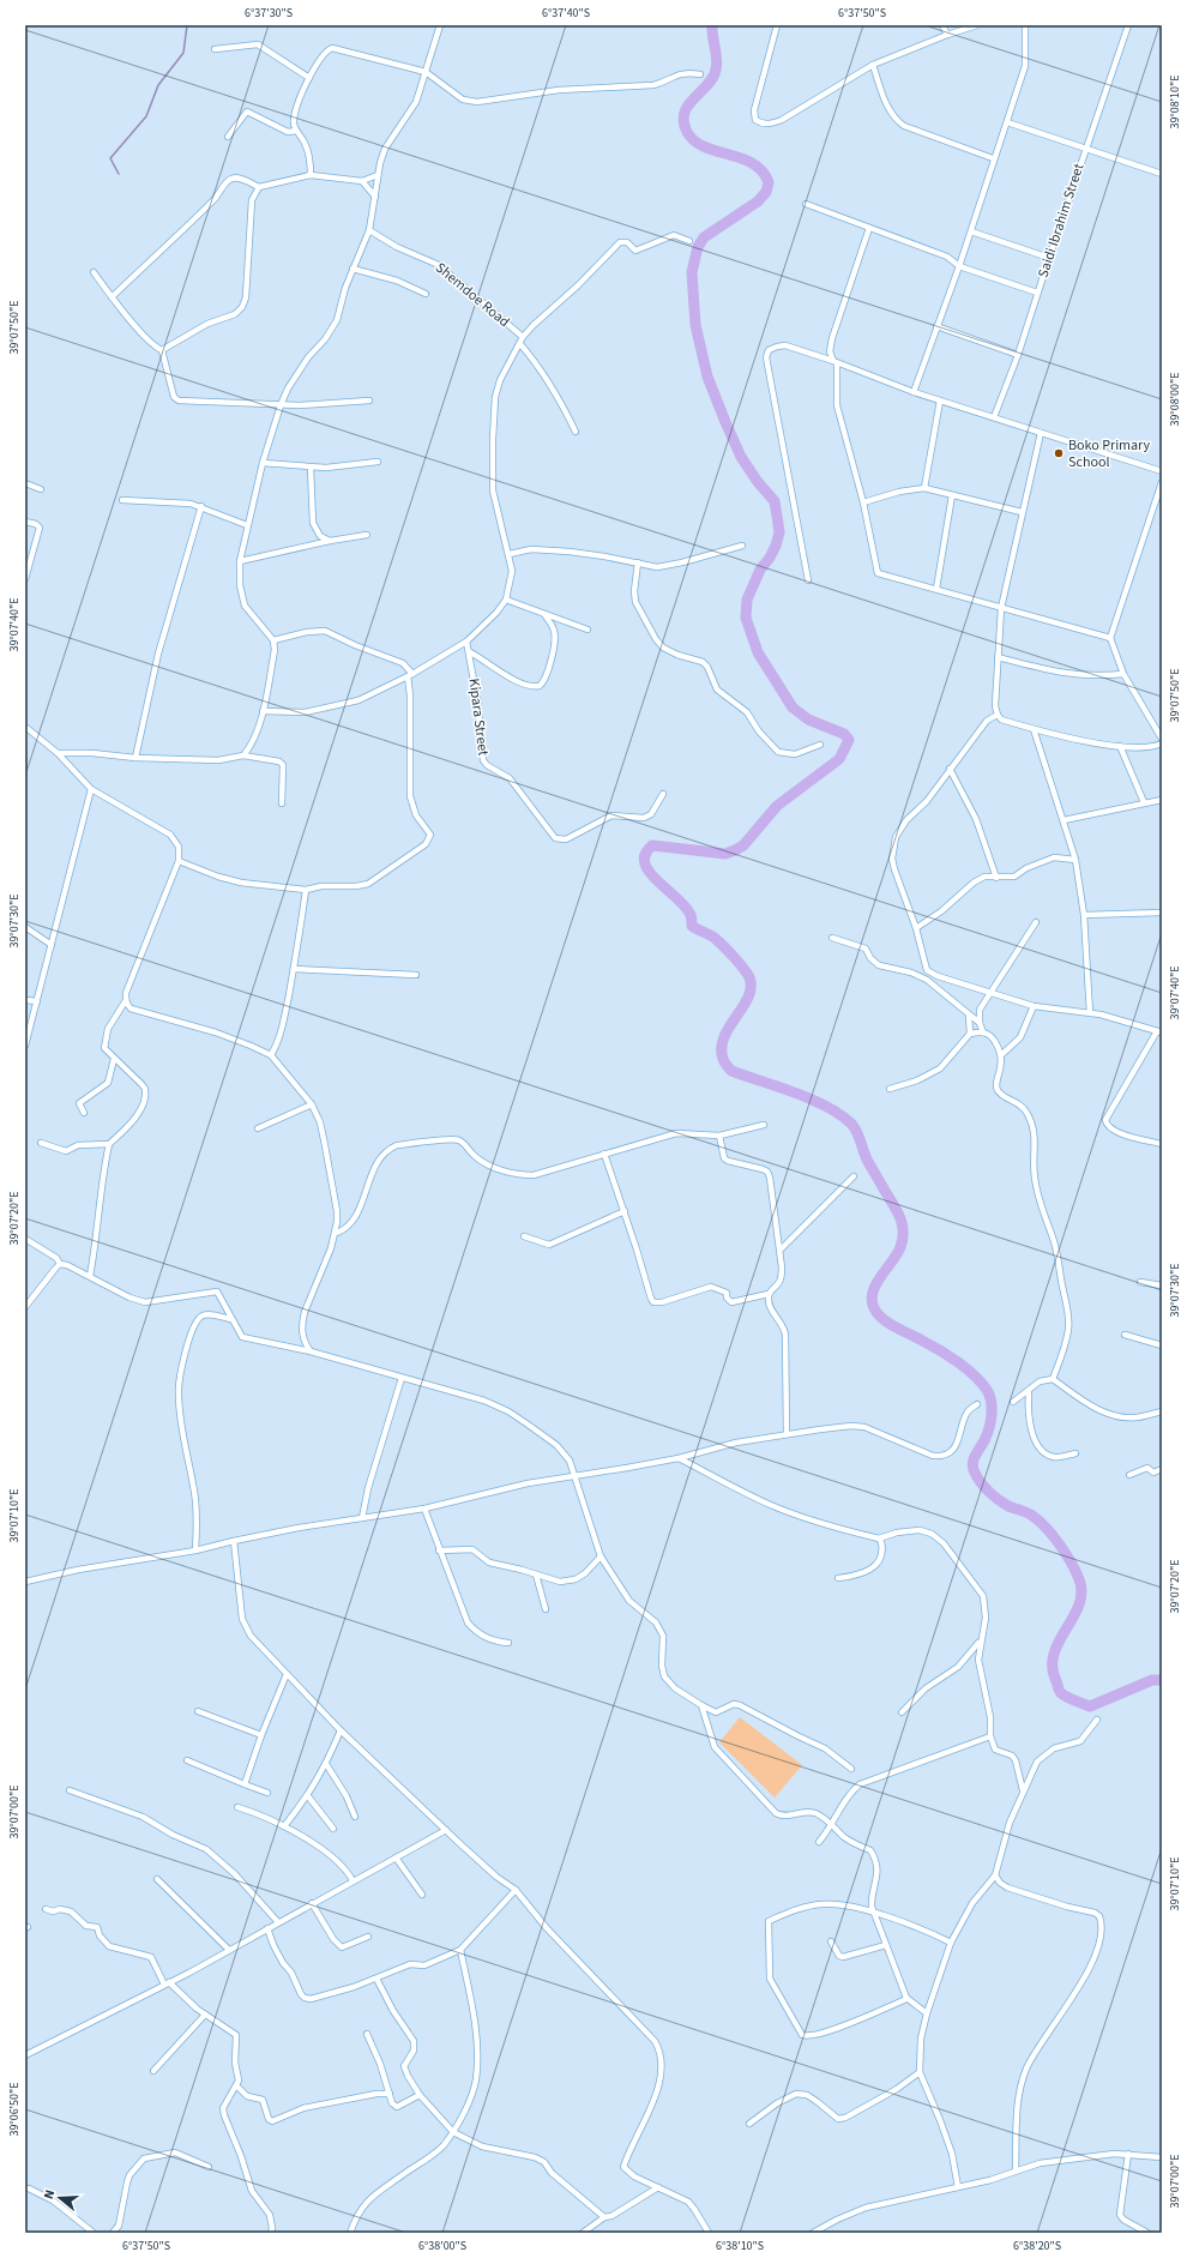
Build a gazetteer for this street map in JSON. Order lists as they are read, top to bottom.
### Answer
{
  "streets": {
    "street": ["Saidi Ibrahim Street", "Shemdoe Road", "Kipara Street"]
  },
  "places": ["Boko Primary School"],
  "north": "left",
  "coordinates": [
    "6°37'30\"S",
    "6°37'40\"S",
    "6°37'50\"S",
    "39°08'10\"E",
    "39°07'50\"E",
    "39°08'00\"E",
    "39°07'40\"E",
    "39°07'30\"E",
    "39°07'20\"E",
    "39°07'10\"E",
    "39°07'00\"E",
    "39°06'50\"E",
    "6°38'00\"S",
    "6°38'10\"S",
    "6°38'20\"S"
  ]
}
